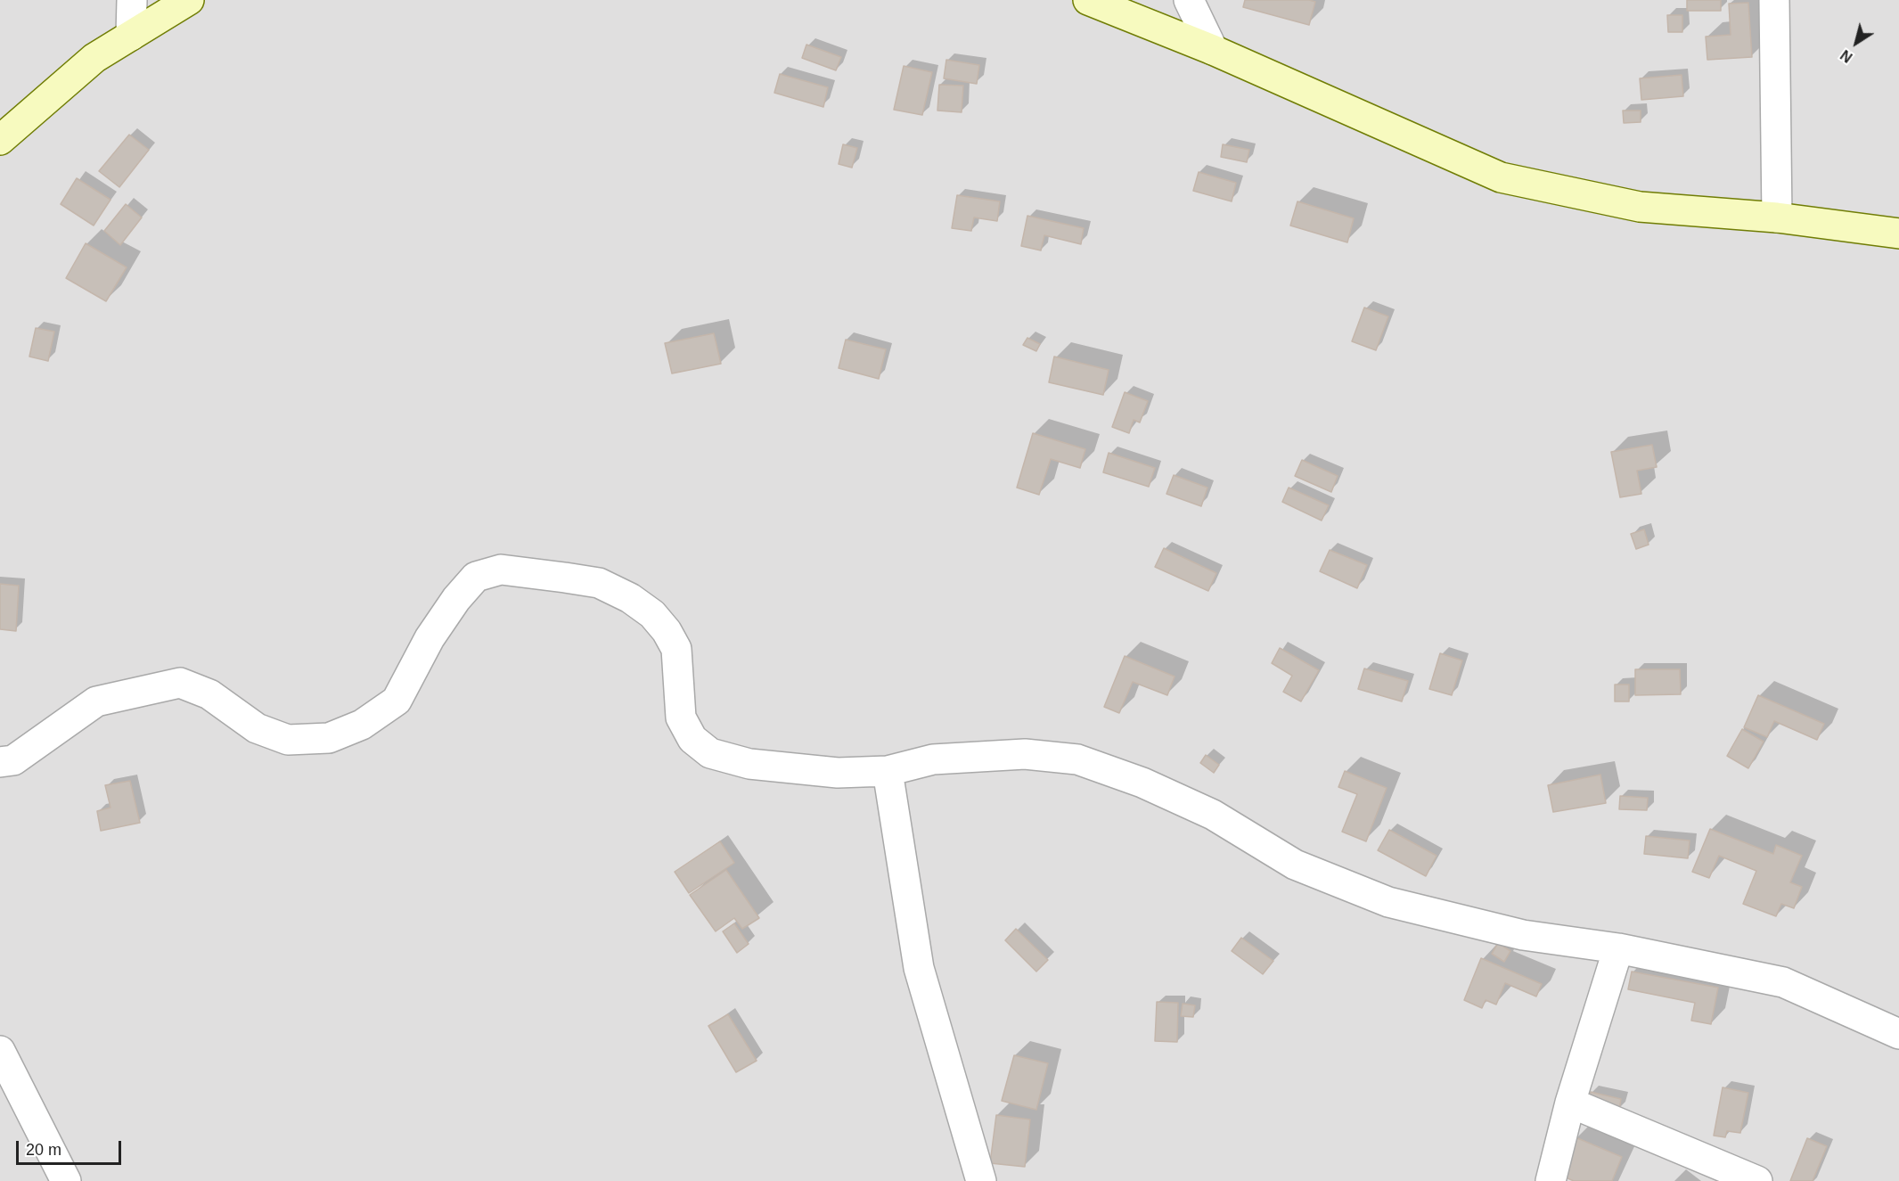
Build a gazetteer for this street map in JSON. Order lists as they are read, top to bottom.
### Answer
{
  "scale_bar": "20 m",
  "north": "bottom left"
}
